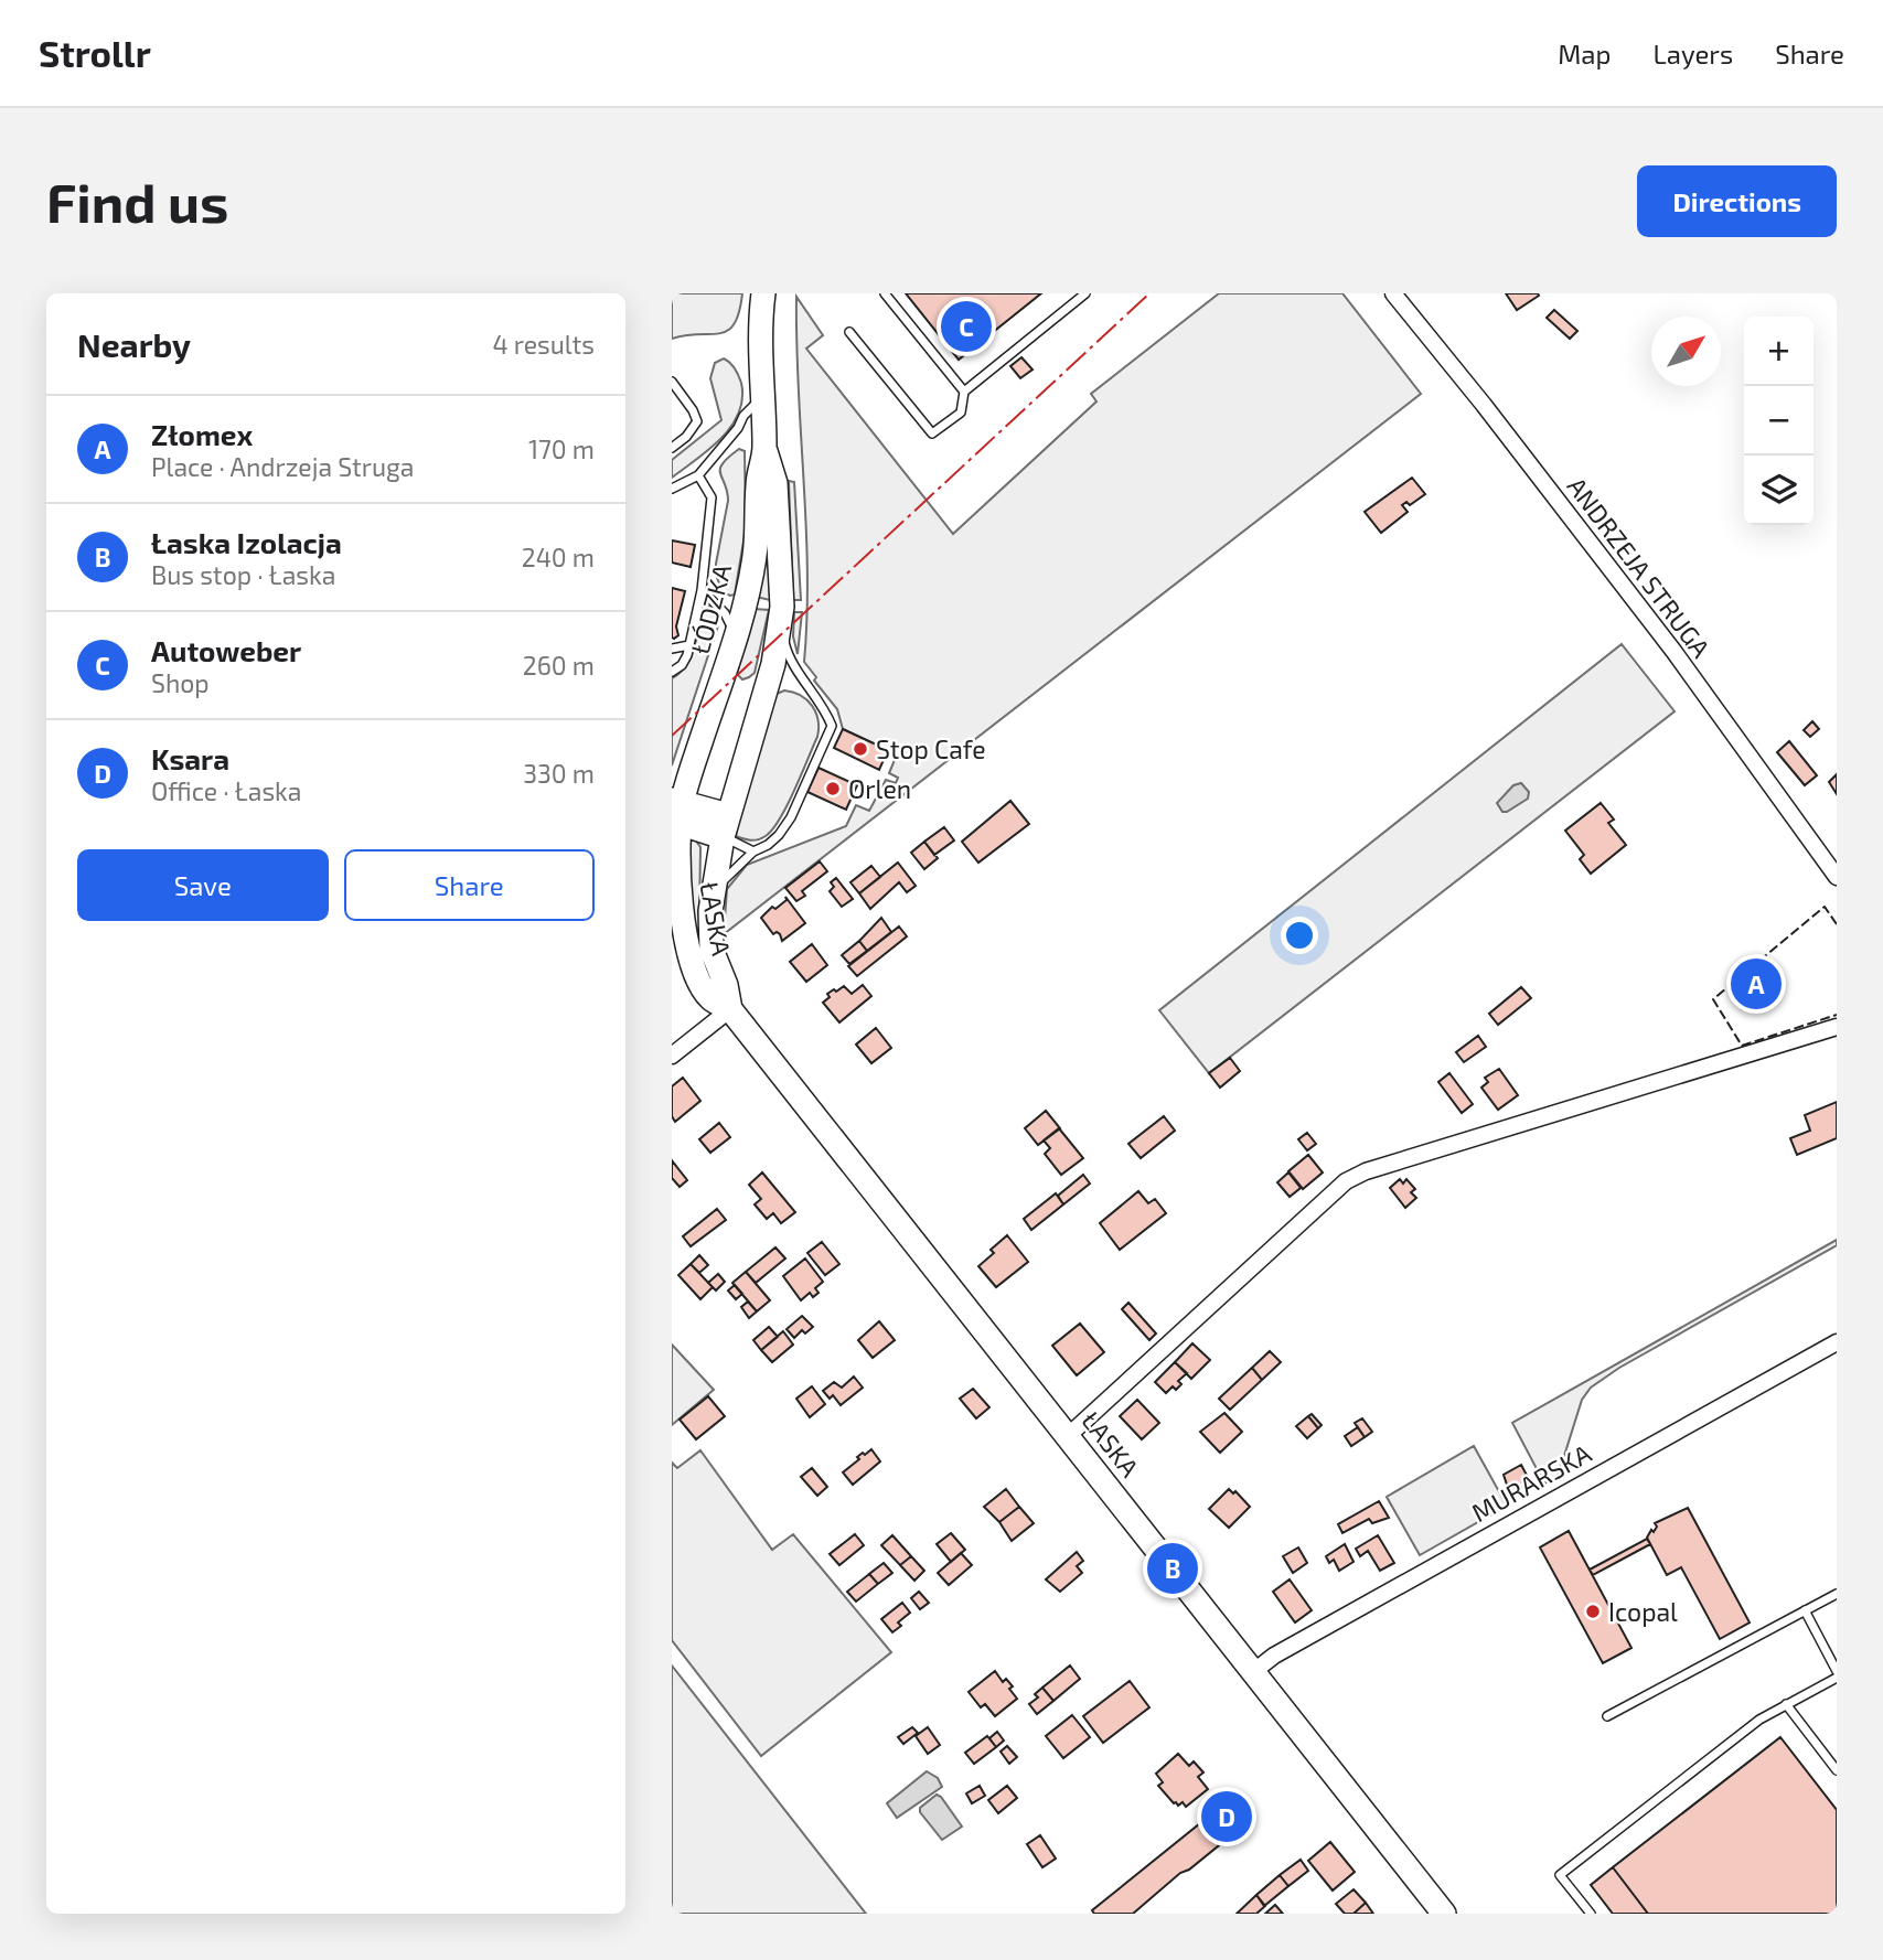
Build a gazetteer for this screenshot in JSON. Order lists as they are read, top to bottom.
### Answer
{
  "streets": {
    "main road": ["ŁÓDZKA", "ŁASKA"],
    "street": ["ANDRZEJA STRUGA", "MURARSKA"]
  },
  "crossings": [
    ["ŁÓDZKA", "ŁASKA"],
    ["ŁASKA", "MURARSKA"]
  ],
  "places": ["Stop Cafe", "Orlen", "Icopal"],
  "north": "top right",
  "page": {
    "header": "Strollr",
    "nav": ["Map", "Layers", "Share"],
    "buttons": [
      "Directions",
      ["Save", "Share"]
    ],
    "title": "Find us",
    "heading": ["Nearby", "4 results"],
    "pins": [
      "C",
      "A",
      "B",
      "D"
    ],
    "map_buttons": ["+", "−"],
    "list": [
      {
        "mark": "A",
        "name": "Złomex",
        "note": "Place · Andrzeja Struga",
        "value": "170 m"
      },
      {
        "mark": "B",
        "name": "Łaska Izolacja",
        "note": "Bus stop · Łaska",
        "value": "240 m"
      },
      {
        "mark": "C",
        "name": "Autoweber",
        "note": "Shop",
        "value": "260 m"
      },
      {
        "mark": "D",
        "name": "Ksara",
        "note": "Office · Łaska",
        "value": "330 m"
      }
    ]
  }
}
